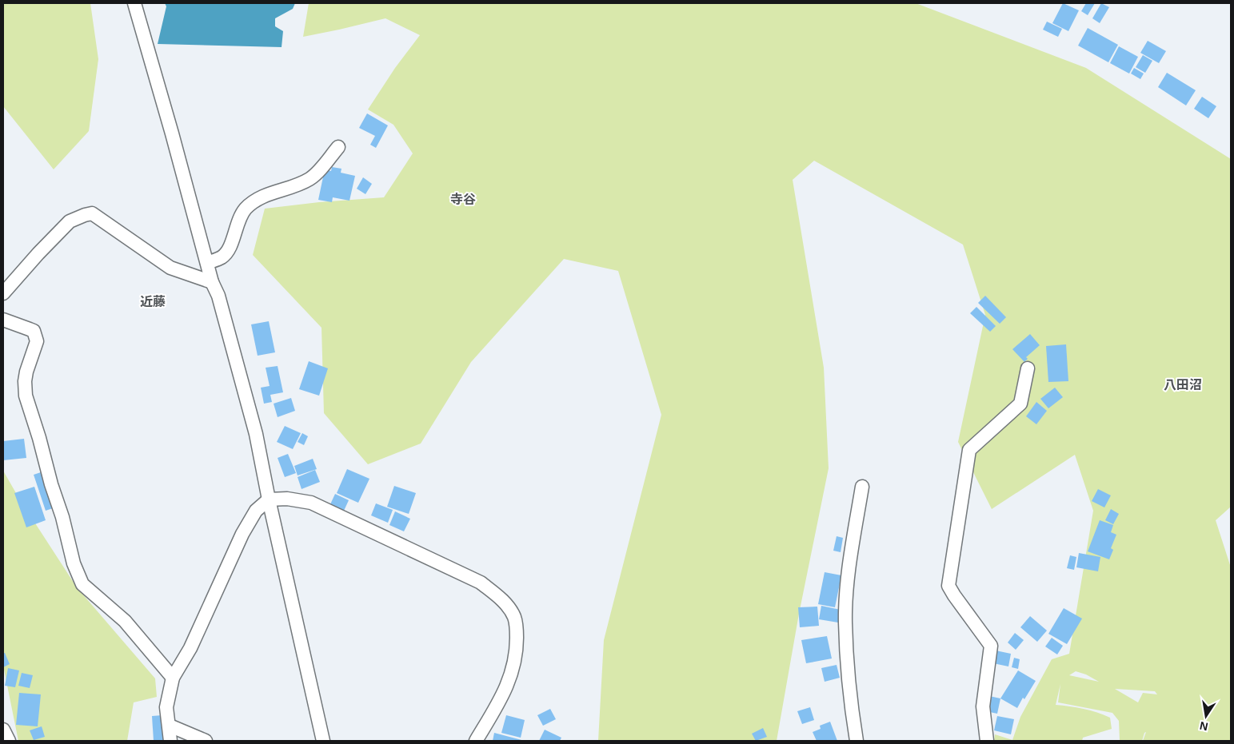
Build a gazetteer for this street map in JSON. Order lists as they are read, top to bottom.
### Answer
{
  "districts": ["寺谷", "近藤", "八田沼"],
  "north": "bottom"
}
